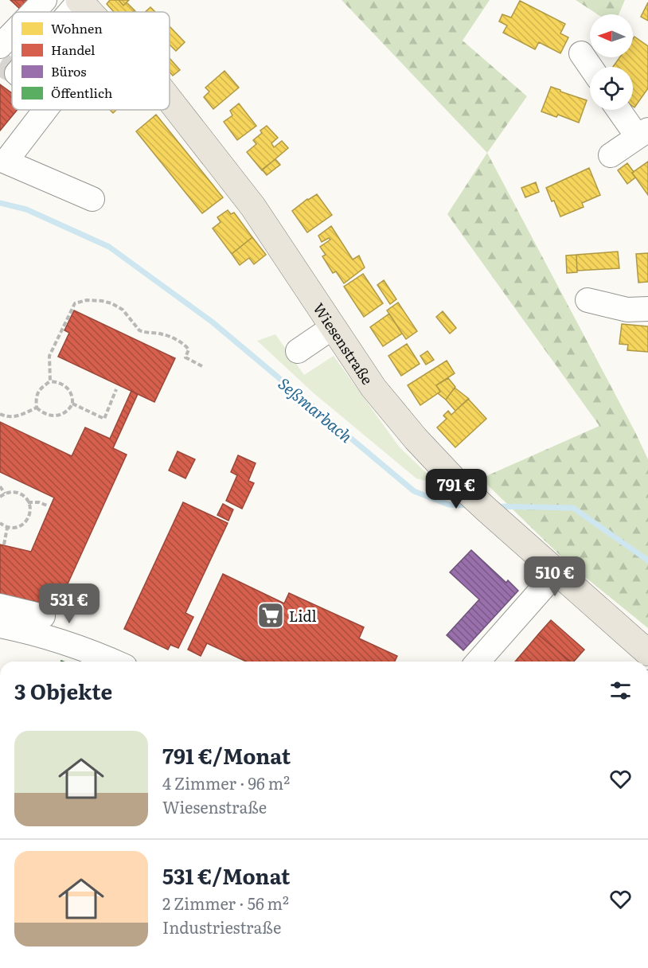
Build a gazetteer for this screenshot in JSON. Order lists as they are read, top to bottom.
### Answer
{
  "streets": {
    "main road": ["Wiesenstraße"]
  },
  "water": ["Seßmarbach"],
  "places": {
    "supermarket": ["Lidl"]
  },
  "legend": [
    "Wohnen",
    "Handel",
    "Büros",
    "Öffentlich"
  ],
  "north": "left",
  "page": {
    "price": ["791 €", "510 €", "531 €"],
    "heading": "3 Objekte",
    "list": [
      {
        "name": "791 €/Monat",
        "note": "4 Zimmer · 96 m² · Wiesenstraße"
      },
      {
        "name": "531 €/Monat",
        "note": "2 Zimmer · 56 m² · Industriestraße"
      }
    ]
  }
}
